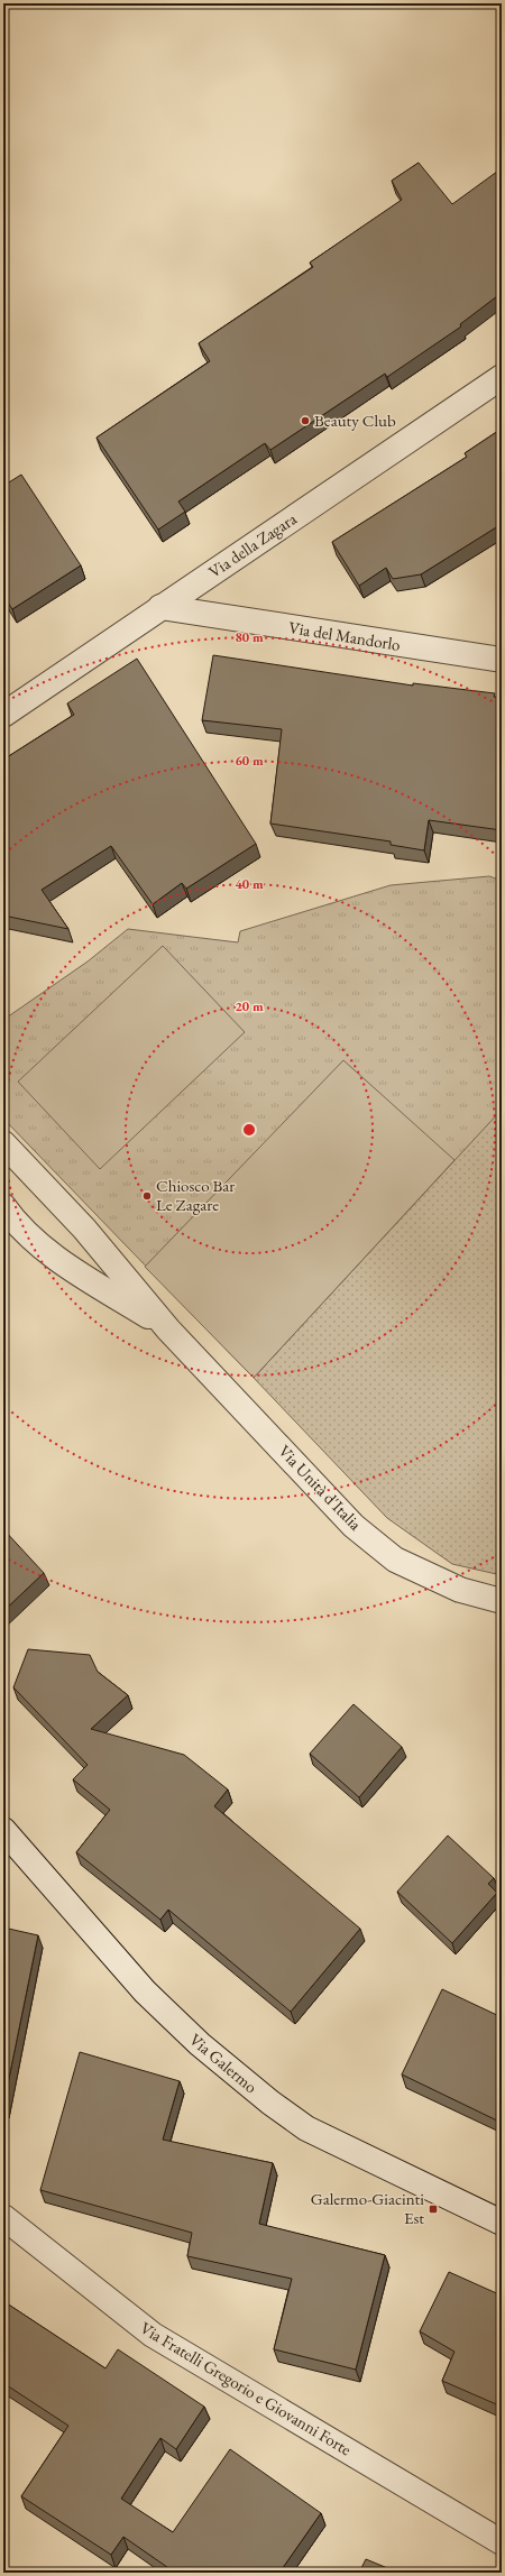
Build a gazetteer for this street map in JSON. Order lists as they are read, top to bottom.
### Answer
{
  "streets": {
    "street": [
      "Via della Zagara",
      "Via del Mandorlo",
      "Via Unità d'Italia",
      "Via Galermo",
      "Via Fratelli Gregorio e Giovanni Forte"
    ]
  },
  "crossings": [
    ["Via della Zagara", "Via del Mandorlo"]
  ],
  "places": {
    "other": ["Beauty Club", "Chiosco Bar Le Zagare"],
    "transit": ["Galermo-Giacinti Est"]
  },
  "rings": [
    "80 m",
    "60 m",
    "40 m",
    "20 m"
  ]
}
